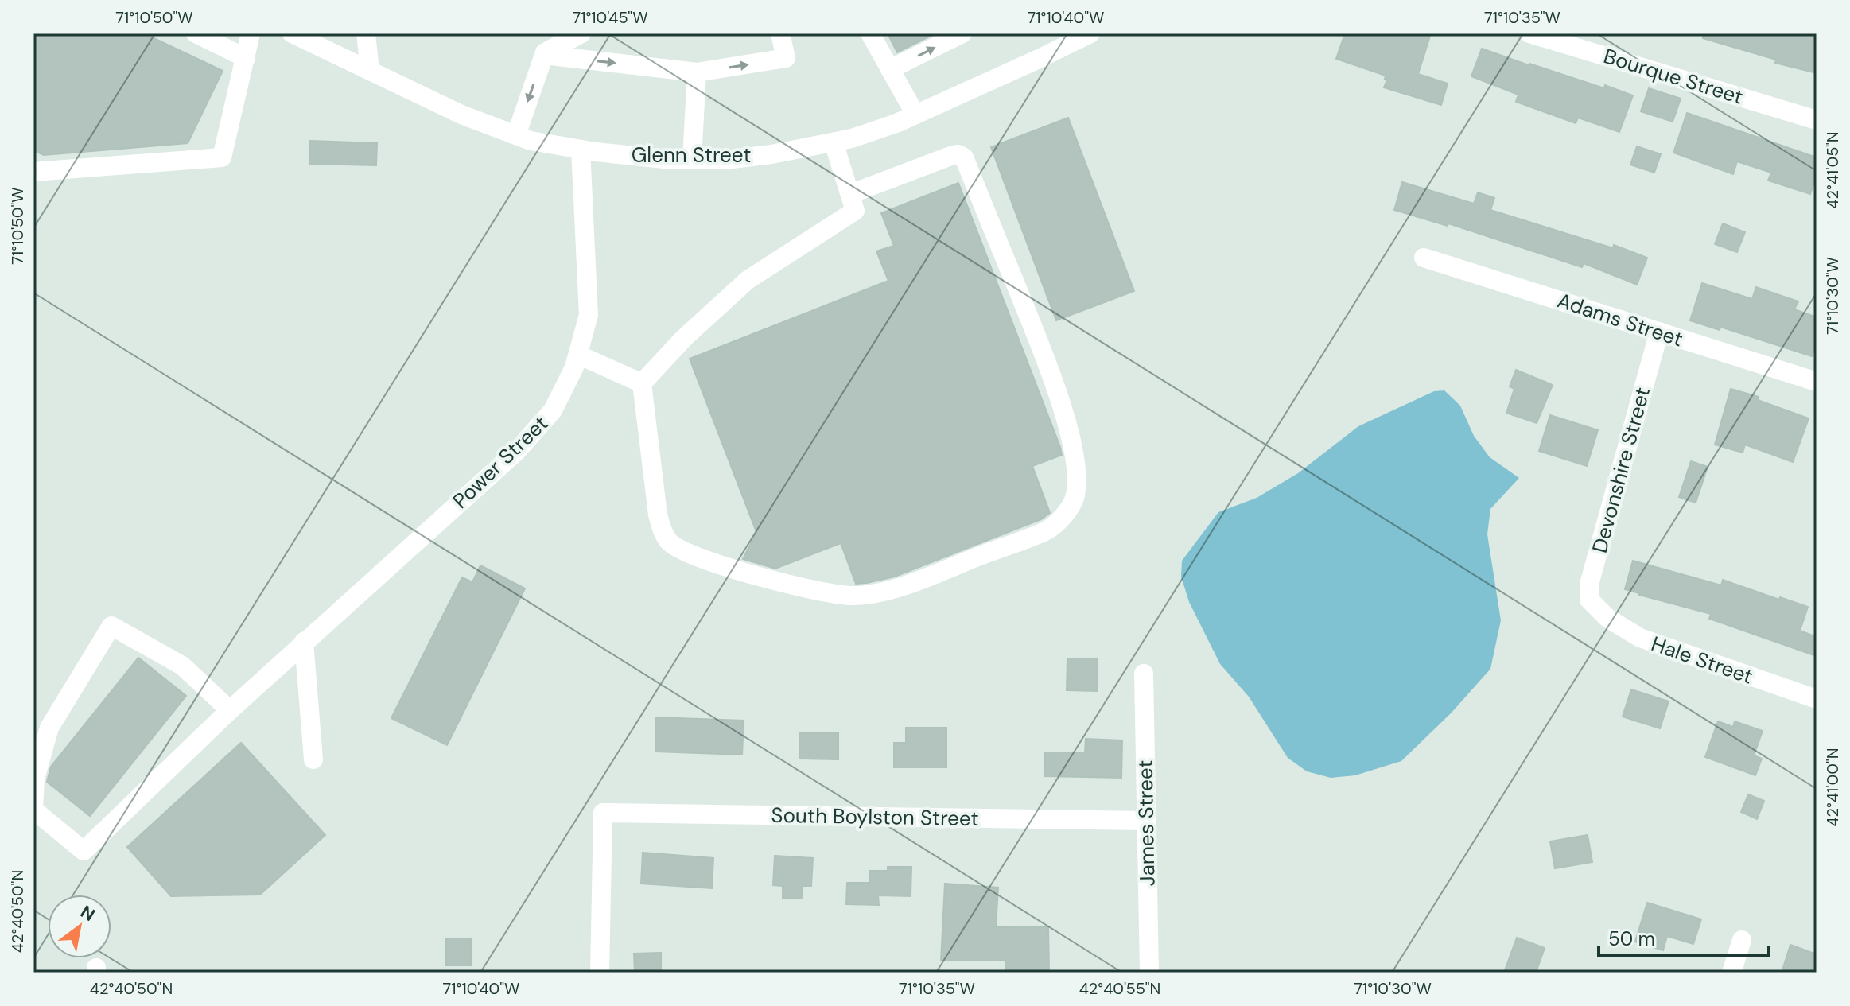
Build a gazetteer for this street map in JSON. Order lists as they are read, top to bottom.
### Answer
{
  "streets": {
    "street": [
      "Bourque Street",
      "Glenn Street",
      "Adams Street",
      "Power Street",
      "Devonshire Street",
      "Hale Street",
      "South Boylston Street",
      "James Street"
    ]
  },
  "crossings": [
    ["Glenn Street", "Power Street"],
    ["Adams Street", "Devonshire Street"],
    ["Devonshire Street", "Hale Street"],
    ["South Boylston Street", "James Street"]
  ],
  "scale_bar": "50 m",
  "north": "top right",
  "coordinates": [
    "71°10'50\"W",
    "71°10'45\"W",
    "71°10'40\"W",
    "71°10'35\"W",
    "42°41'05\"N",
    "71°10'30\"W",
    "42°41'00\"N",
    "42°40'50\"N",
    "42°40'55\"N"
  ]
}
